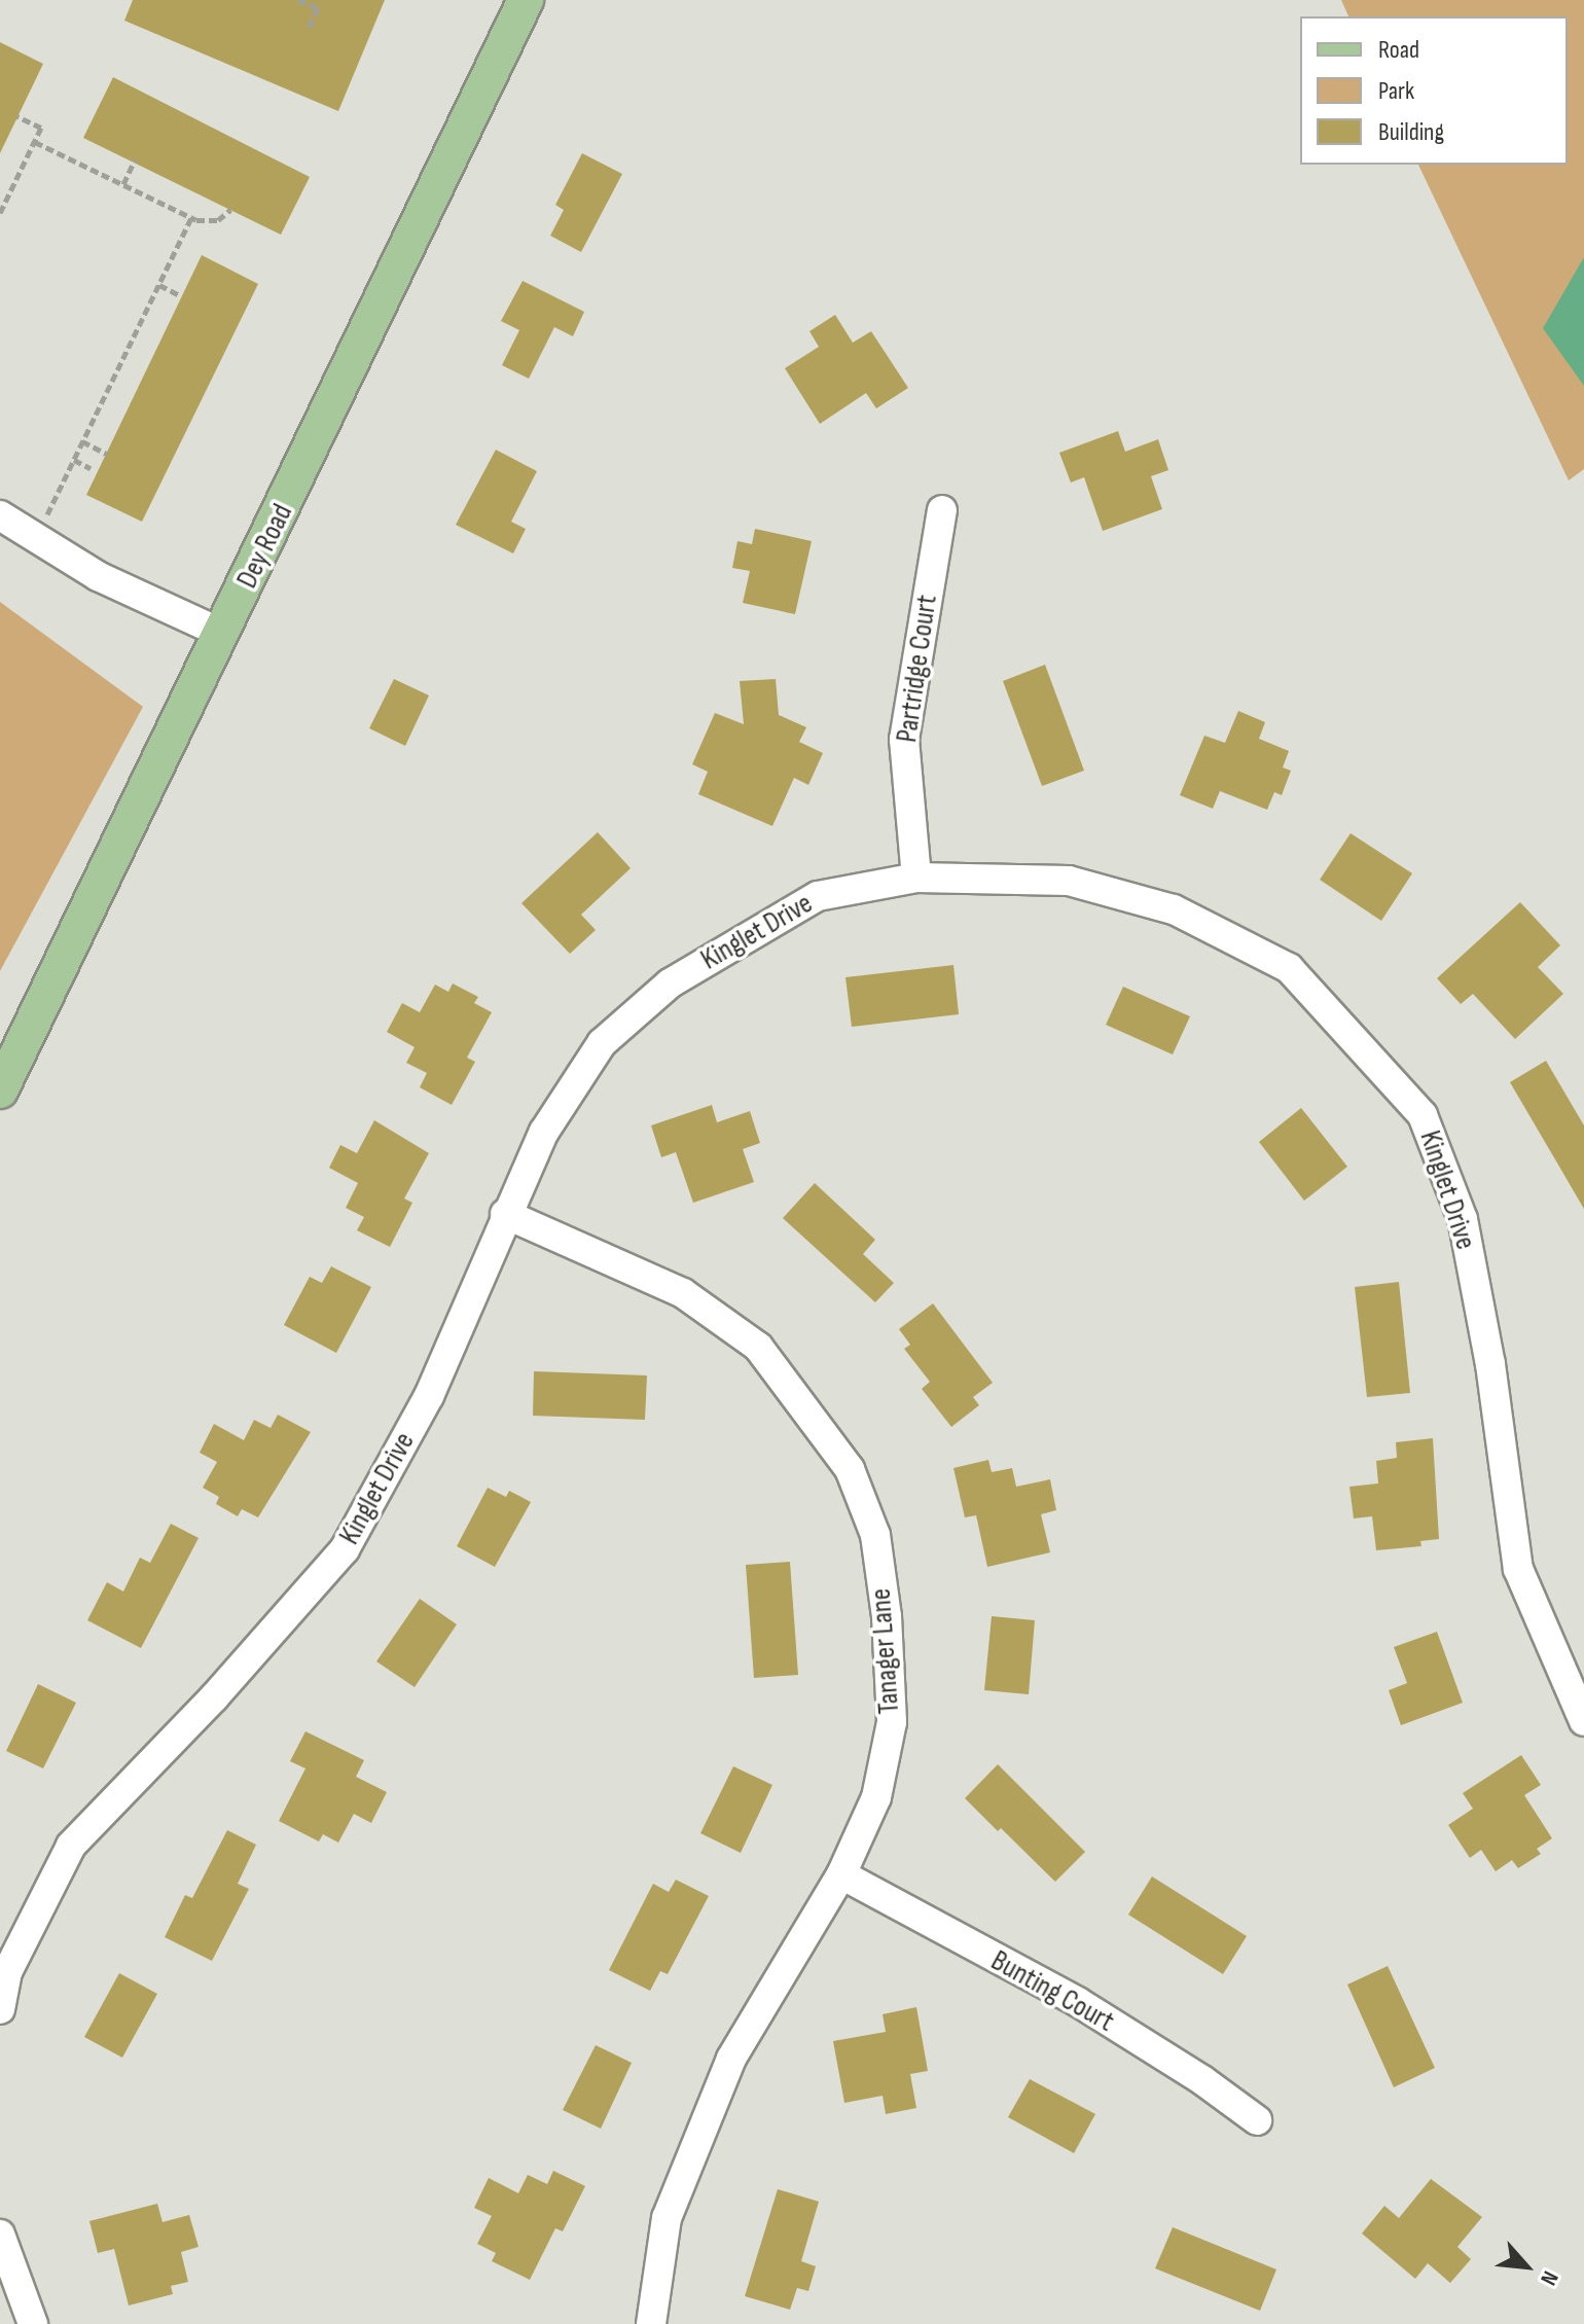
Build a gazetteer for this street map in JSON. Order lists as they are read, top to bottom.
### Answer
{
  "streets": {
    "main road": ["Dey Road"],
    "street": [
      "Partridge Court",
      "Kinglet Drive",
      "Tanager Lane",
      "Bunting Court"
    ]
  },
  "crossings": [
    ["Partridge Court", "Kinglet Drive"],
    ["Kinglet Drive", "Tanager Lane"],
    ["Tanager Lane", "Bunting Court"]
  ],
  "legend": ["Road", "Park", "Building"],
  "north": "bottom right"
}
